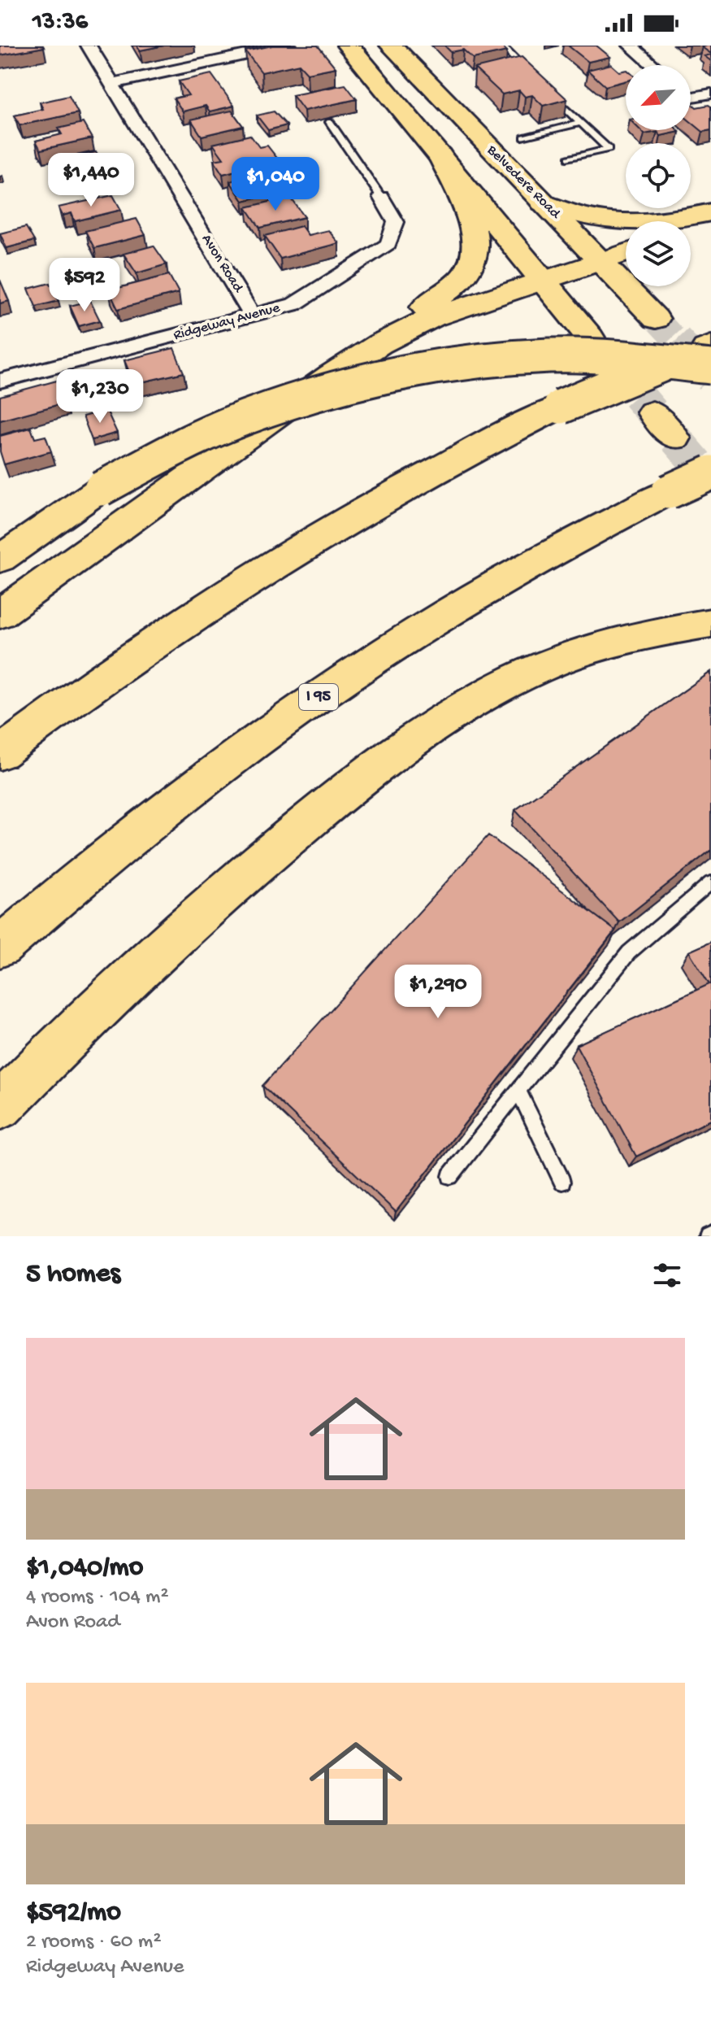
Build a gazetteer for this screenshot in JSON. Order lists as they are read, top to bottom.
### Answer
{
  "streets": {
    "main road": ["Belvedere Road", "I 95"],
    "street": ["Avon Road", "Ridgeway Avenue"]
  },
  "crossings": [
    ["Avon Road", "Ridgeway Avenue"]
  ],
  "north": "bottom left",
  "page": {
    "status": "13:36",
    "price": [
      "$1,440",
      "$1,040",
      "$592",
      "$1,230",
      "$1,290"
    ],
    "heading": "5 homes",
    "list": [
      {
        "name": "$1,040/mo",
        "note": "4 rooms · 104 m² · Avon Road"
      },
      {
        "name": "$592/mo",
        "note": "2 rooms · 60 m² · Ridgeway Avenue"
      }
    ]
  }
}
